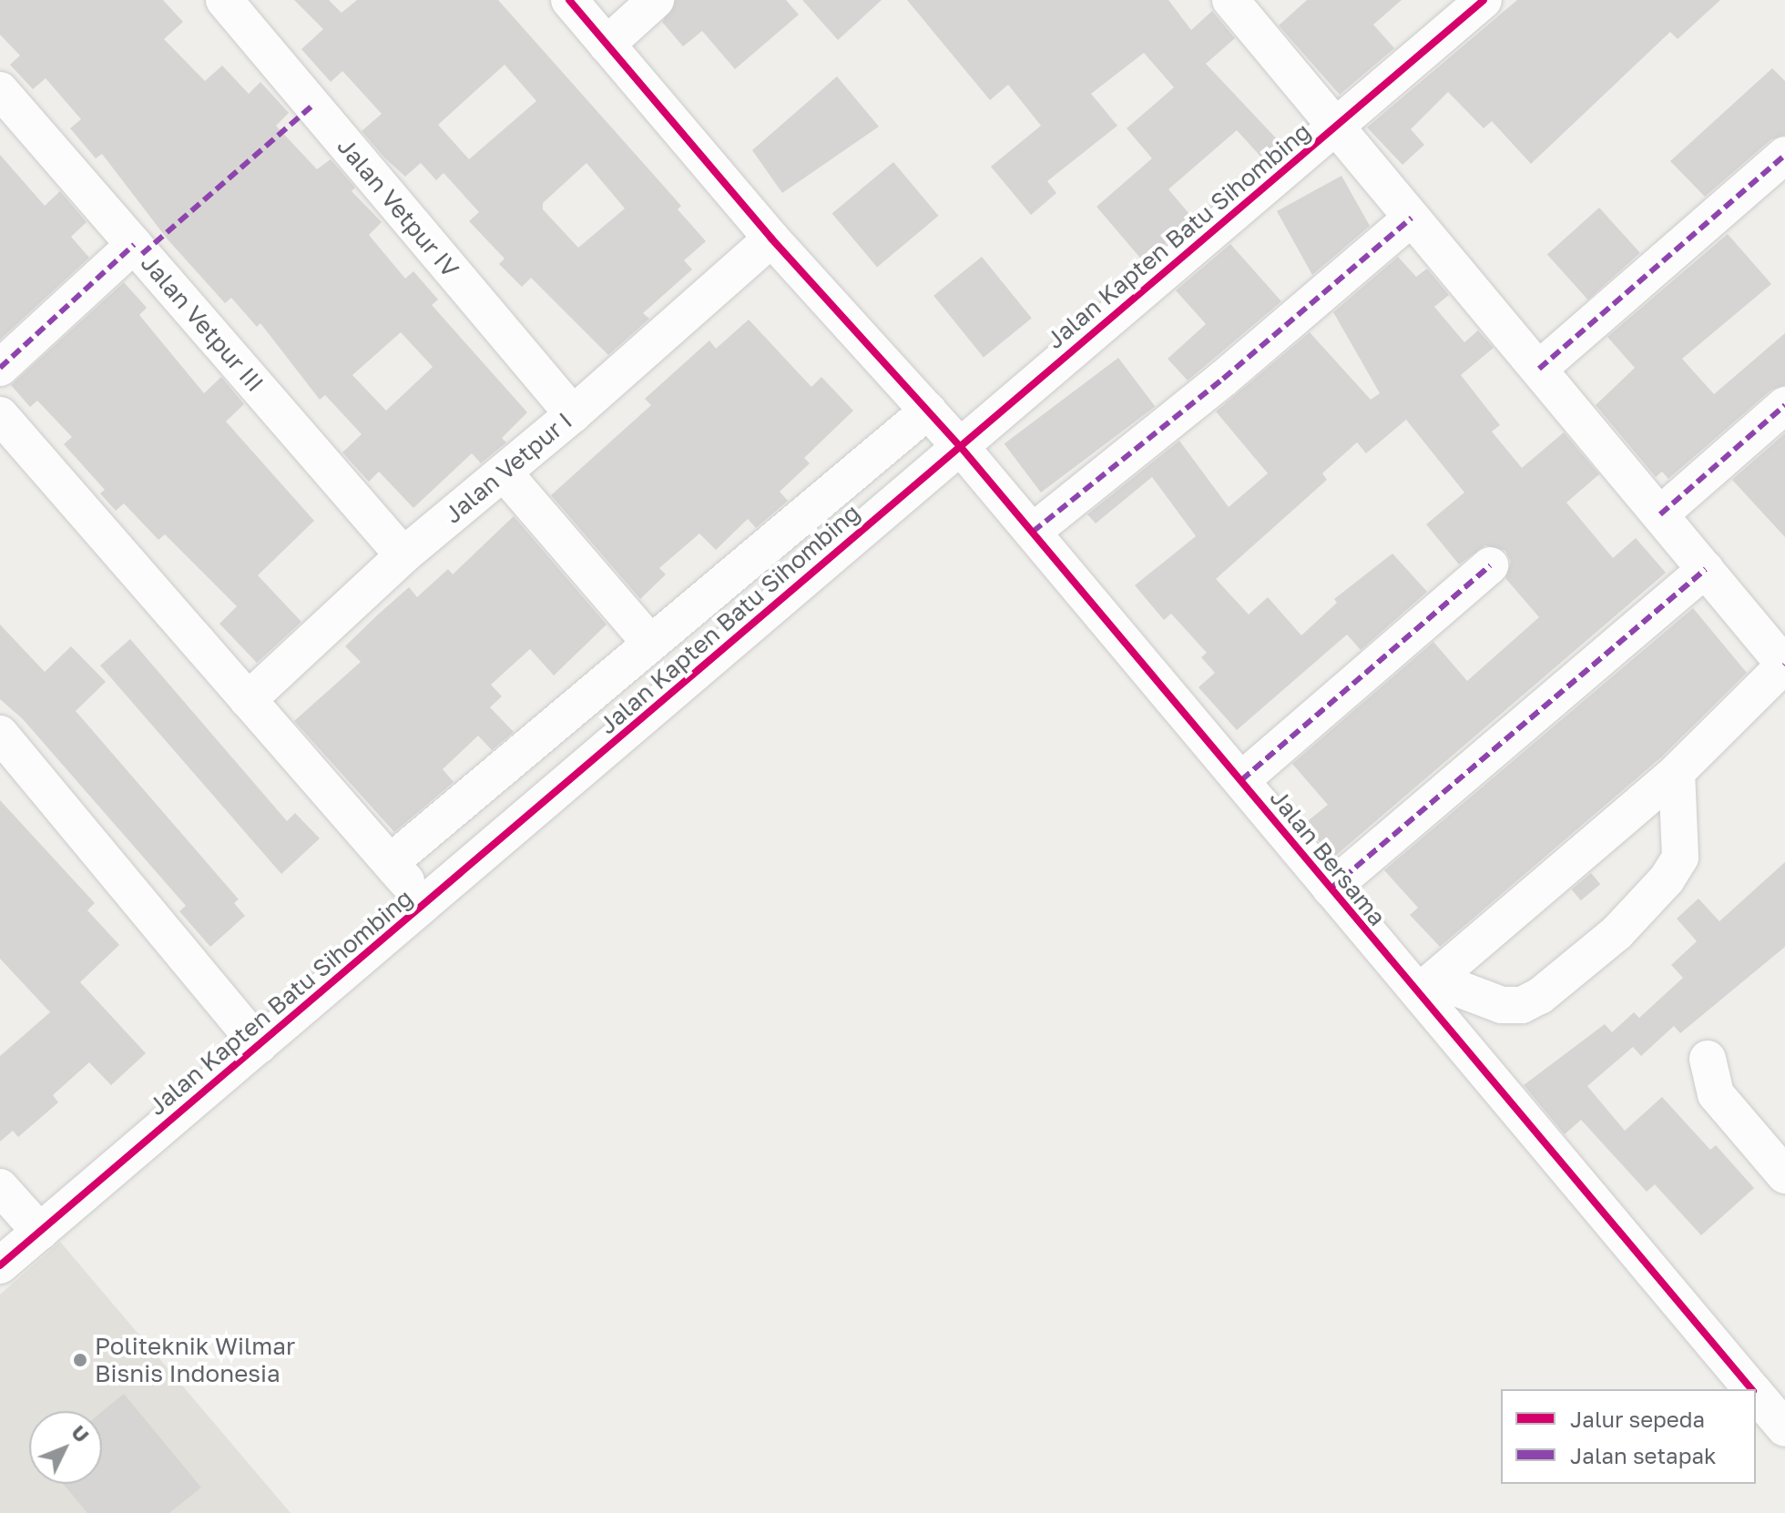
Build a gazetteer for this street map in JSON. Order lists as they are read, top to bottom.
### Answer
{
  "streets": {
    "street": [
      "Jalan Vetpur IV",
      "Jalan Kapten Batu Sihombing",
      "Jalan Vetpur III",
      "Jalan Vetpur I",
      "Jalan Bersama"
    ]
  },
  "crossings": [
    ["Jalan Vetpur IV", "Jalan Vetpur I"],
    ["Jalan Kapten Batu Sihombing", "Jalan Bersama"],
    ["Jalan Vetpur III", "Jalan Vetpur I"],
    ["Jalan Vetpur I", "Jalan Bersama"]
  ],
  "places": ["Politeknik Wilmar Bisnis Indonesia"],
  "legend": ["Jalur sepeda", "Jalan setapak"],
  "north": "top right"
}
